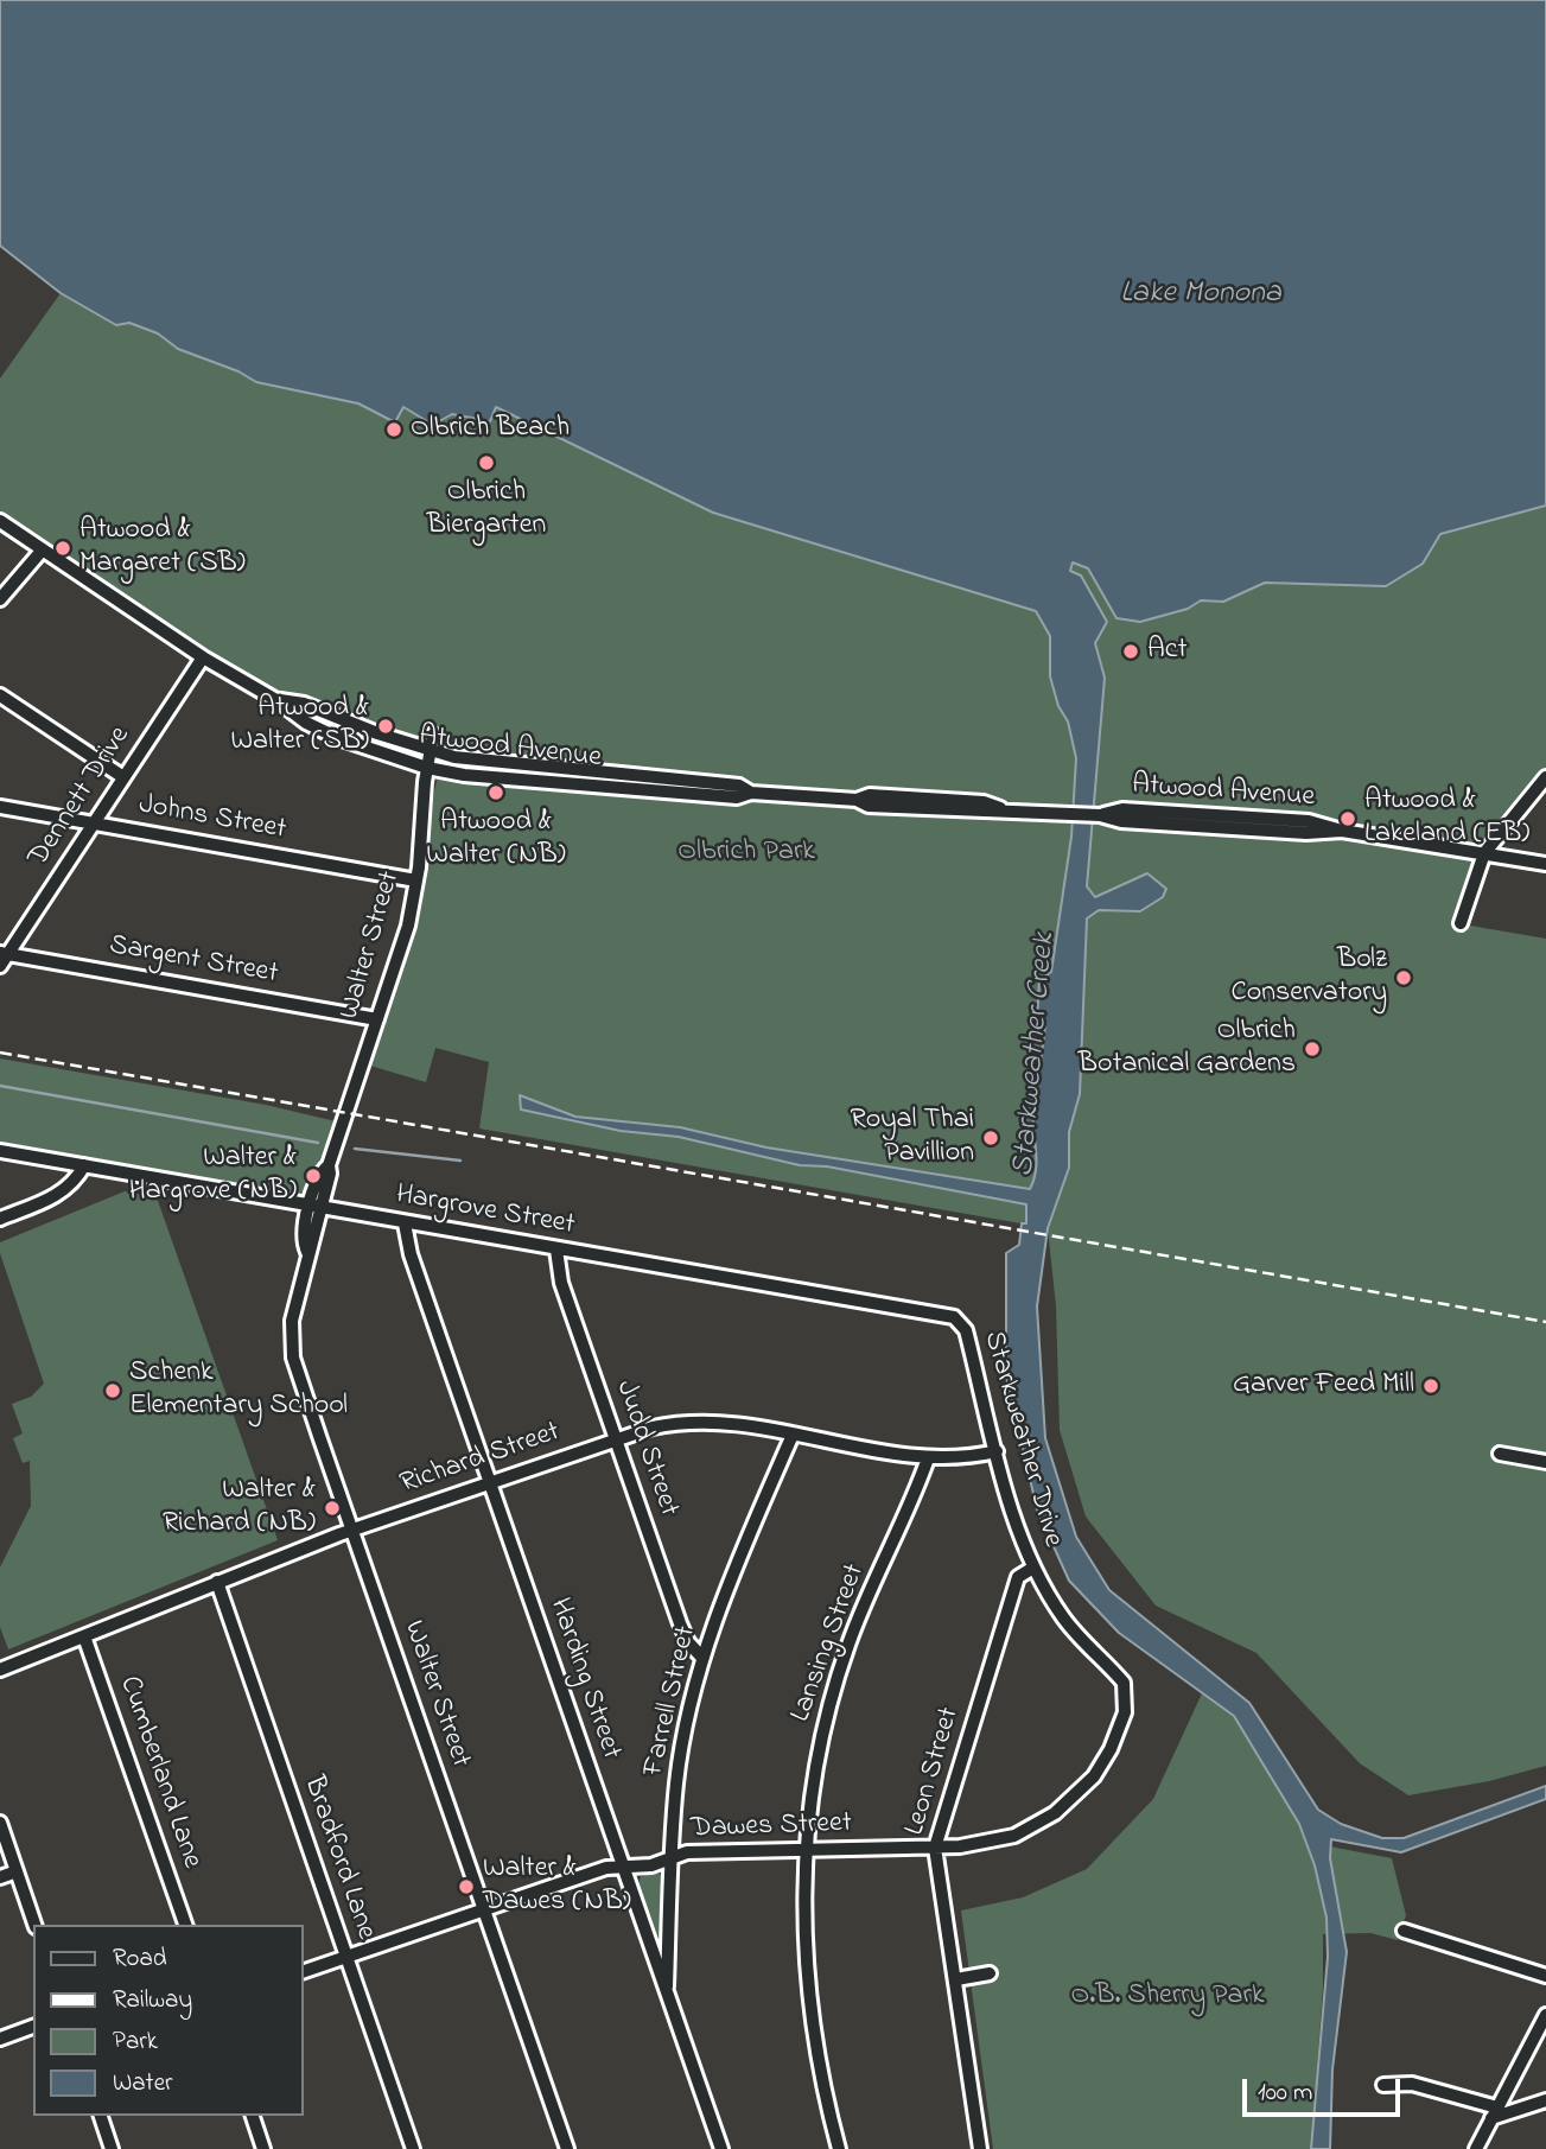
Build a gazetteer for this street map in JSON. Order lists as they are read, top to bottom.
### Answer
{
  "streets": {
    "street": [
      "Atwood Avenue",
      "Dennett Drive",
      "Johns Street",
      "Walter Street",
      "Sargent Street",
      "Hargrove Street",
      "Starkweather Drive",
      "Judd Street",
      "Richard Street",
      "Lansing Street",
      "Harding Street",
      "Farrell Street",
      "Leon Street",
      "Cumberland Lane",
      "Dawes Street",
      "Bradford Lane"
    ]
  },
  "crossings": [
    ["Atwood Avenue", "Dennett Drive"],
    ["Atwood Avenue", "Walter Street"],
    ["Dennett Drive", "Johns Street"],
    ["Dennett Drive", "Sargent Street"],
    ["Johns Street", "Walter Street"],
    ["Walter Street", "Sargent Street"],
    ["Walter Street", "Hargrove Street"],
    ["Walter Street", "Richard Street"],
    ["Walter Street", "Dawes Street"],
    ["Hargrove Street", "Starkweather Drive"],
    ["Hargrove Street", "Judd Street"],
    ["Hargrove Street", "Harding Street"],
    ["Starkweather Drive", "Richard Street"],
    ["Starkweather Drive", "Leon Street"],
    ["Starkweather Drive", "Dawes Street"],
    ["Judd Street", "Richard Street"],
    ["Judd Street", "Farrell Street"],
    ["Richard Street", "Lansing Street"],
    ["Richard Street", "Harding Street"],
    ["Richard Street", "Farrell Street"],
    ["Richard Street", "Cumberland Lane"],
    ["Richard Street", "Bradford Lane"],
    ["Lansing Street", "Dawes Street"],
    ["Harding Street", "Farrell Street"],
    ["Harding Street", "Dawes Street"],
    ["Farrell Street", "Dawes Street"],
    ["Leon Street", "Dawes Street"],
    ["Dawes Street", "Bradford Lane"]
  ],
  "water": ["Lake Monona", "Starkweather Creek"],
  "parks": ["Olbrich Park", "O.B. Sherry Park"],
  "places": [
    "Olbrich Beach",
    "Olbrich Biergarten",
    "Atwood & Margaret (SB)",
    "Act",
    "Atwood & Walter (SB)",
    "Atwood & Walter (NB)",
    "Atwood & Lakeland (EB)",
    "Bolz Conservatory",
    "Olbrich Botanical Gardens",
    "Royal Thai Pavillion",
    "Walter & Hargrove (NB)",
    "Garver Feed Mill",
    "Schenk Elementary School",
    "Walter & Richard (NB)",
    "Walter & Dawes (NB)"
  ],
  "legend": [
    "Road",
    "Railway",
    "Park",
    "Water"
  ],
  "scale_bar": "100 m"
}
